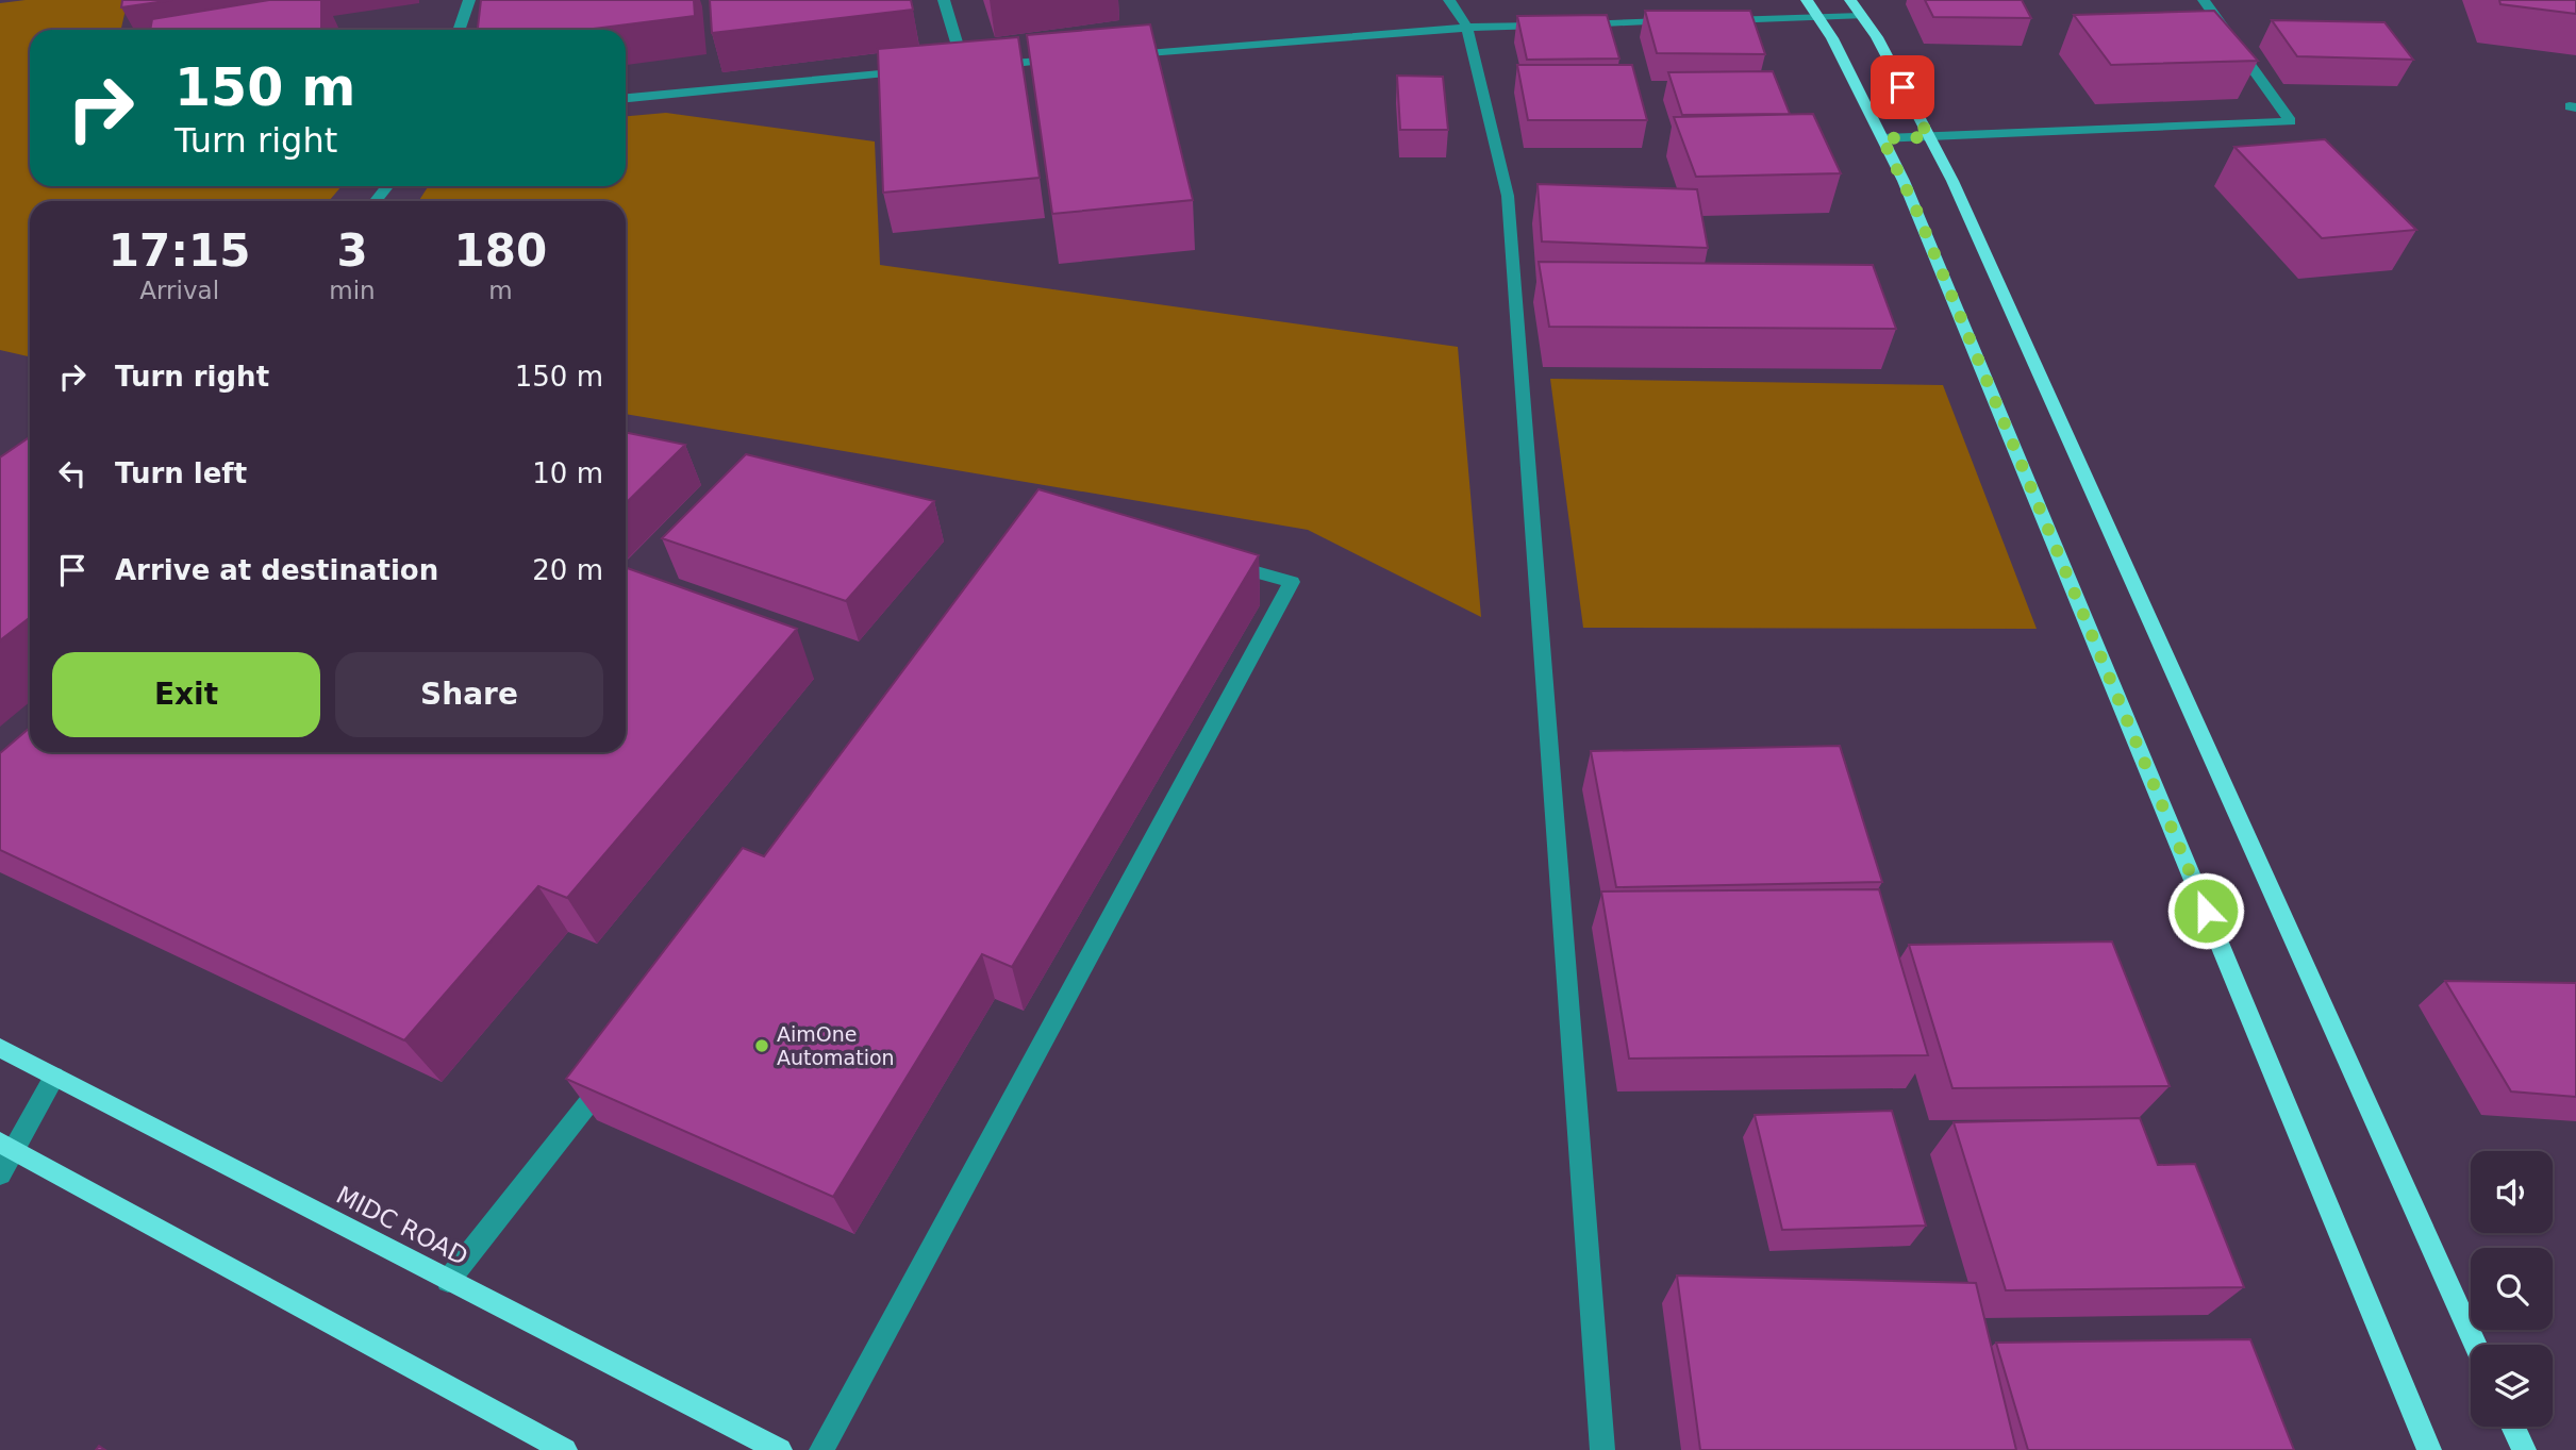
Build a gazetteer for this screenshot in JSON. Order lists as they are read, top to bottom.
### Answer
{
  "streets": {
    "main road": ["MIDC ROAD"]
  },
  "places": ["AimOne Automation"],
  "page": {
    "turn": ["150 m", "Turn right"],
    "eta": [
      "17:15",
      "Arrival",
      "3",
      "min",
      "180",
      "m"
    ],
    "list": [
      {
        "name": "Turn right",
        "value": "150 m"
      },
      {
        "name": "Turn left",
        "value": "10 m"
      },
      {
        "name": "Arrive at destination",
        "value": "20 m"
      }
    ],
    "buttons": ["Exit", "Share"]
  }
}
